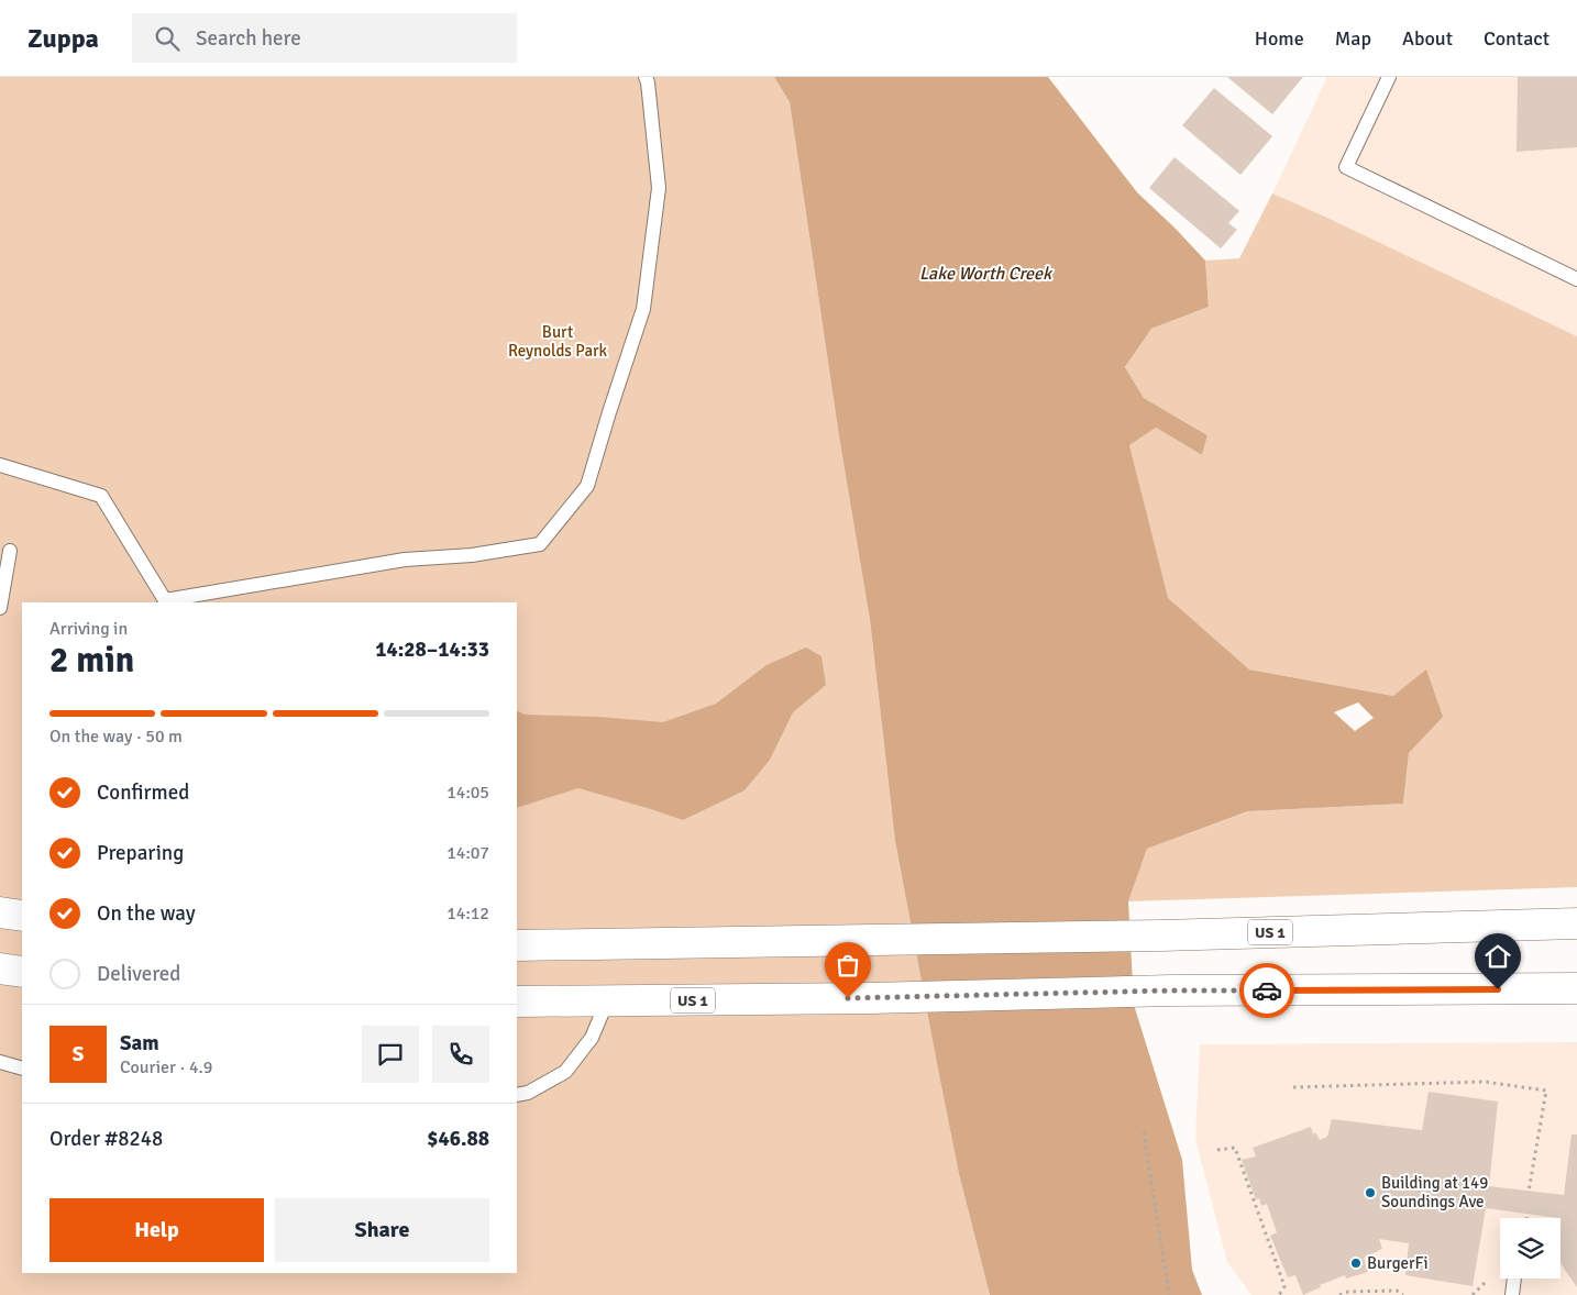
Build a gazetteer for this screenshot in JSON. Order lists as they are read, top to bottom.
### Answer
{
  "streets": {
    "main road": ["US 1"]
  },
  "water": ["Lake Worth Creek"],
  "parks": ["Burt Reynolds Park"],
  "places": ["Building at 149 Soundings Ave", "BurgerFi"],
  "page": {
    "header": "Zuppa",
    "search": "Search here",
    "nav": [
      "Home",
      "Map",
      "About",
      "Contact"
    ],
    "heading": ["2 min", "Arriving in", "14:28–14:33"],
    "panel": [
      "Sam",
      "Courier · 4.9",
      "Order #8248",
      "$46.88"
    ],
    "bar": "On the way · 50 m",
    "list": [
      ["Confirmed", "14:05"],
      ["Preparing", "14:07"],
      ["On the way", "14:12"],
      "Delivered"
    ],
    "round": "S",
    "buttons": ["Help", "Share"]
  }
}
